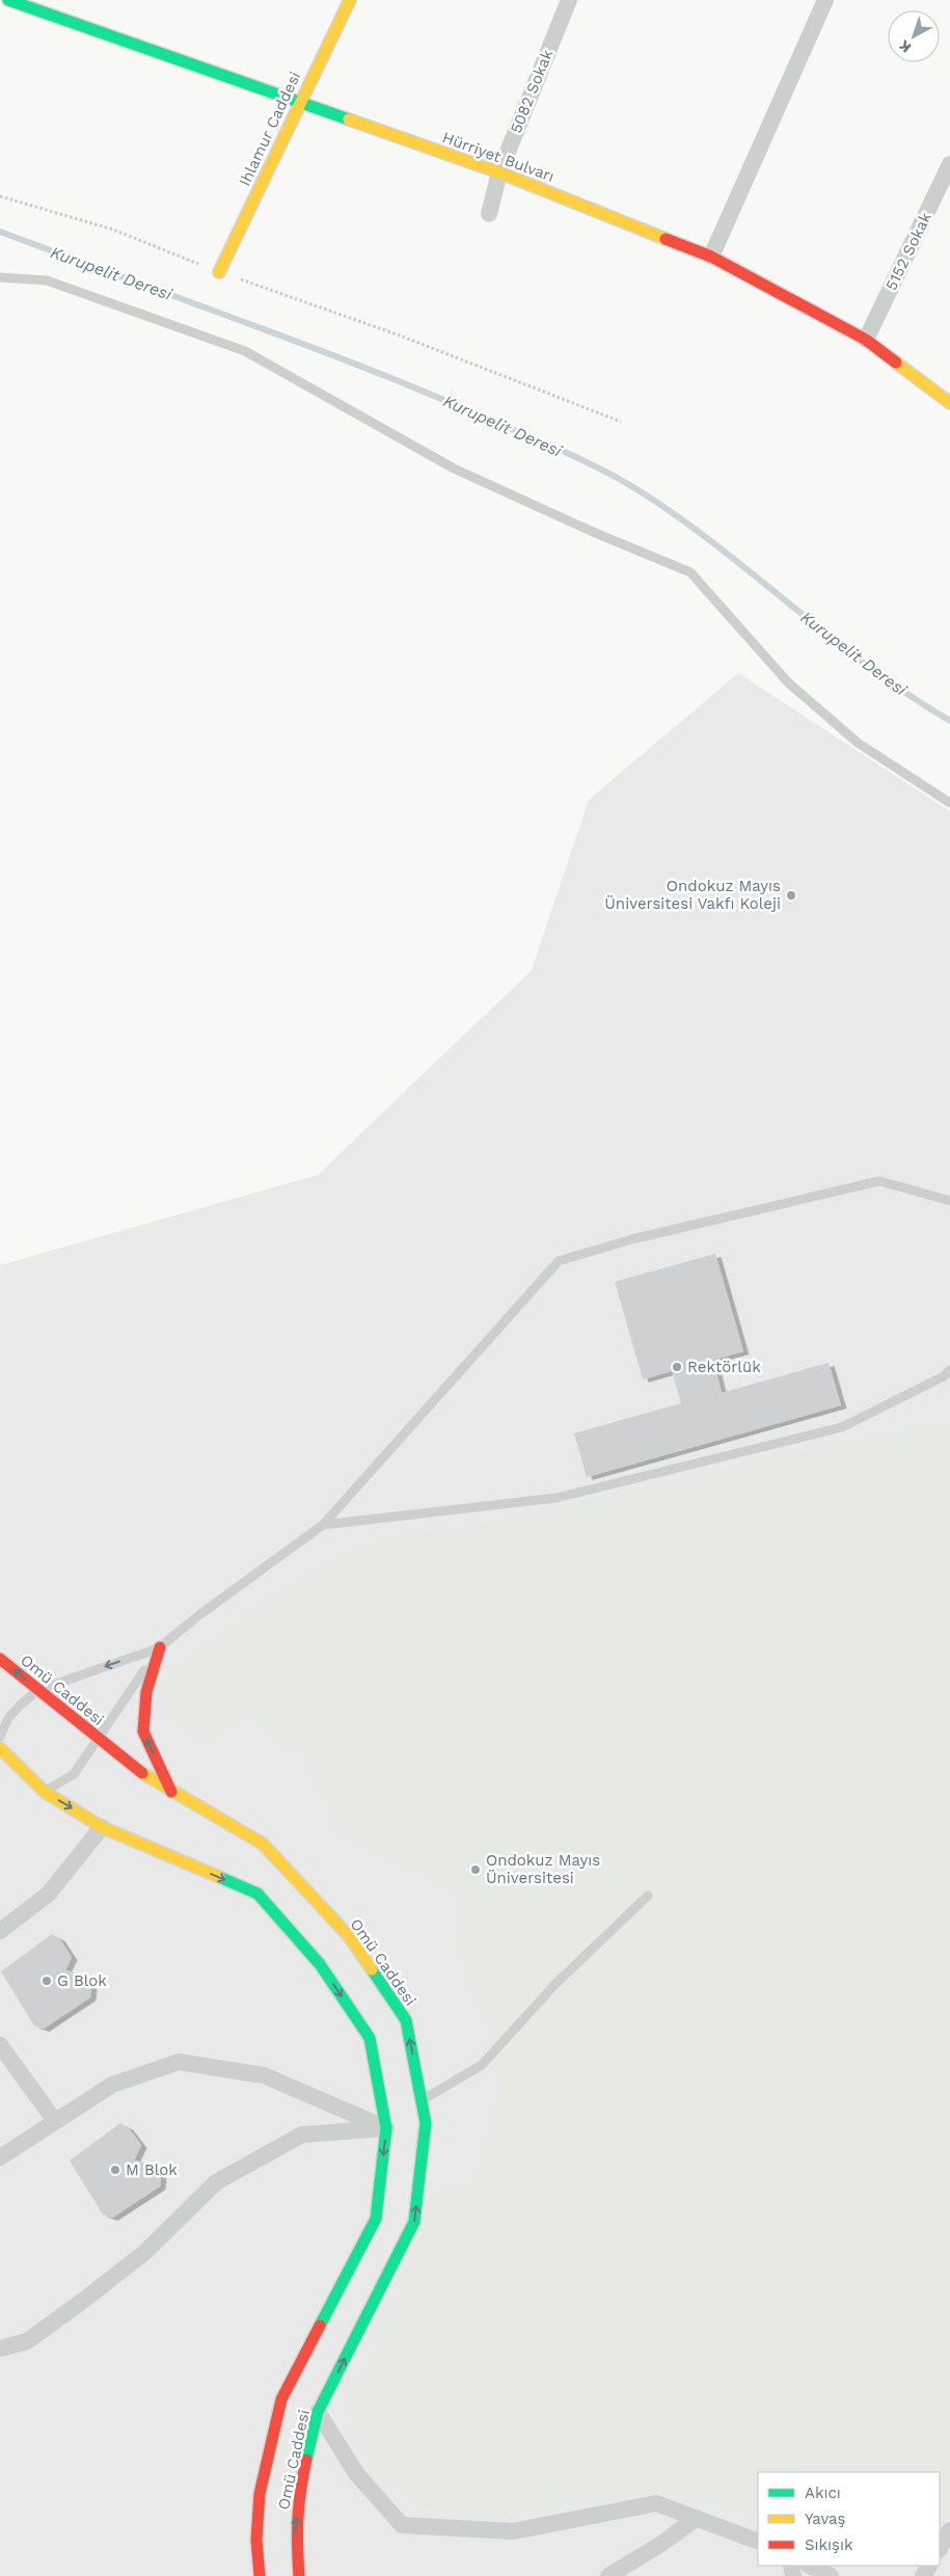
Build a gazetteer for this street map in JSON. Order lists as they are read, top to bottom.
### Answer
{
  "streets": {
    "street": [
      "5082 Sokak",
      "Ihlamur Caddesi",
      "Hürriyet Bulvarı",
      "5152 Sokak",
      "Omü Caddesi"
    ]
  },
  "crossings": [
    ["5082 Sokak", "Hürriyet Bulvarı"],
    ["Ihlamur Caddesi", "Hürriyet Bulvarı"],
    ["Hürriyet Bulvarı", "5152 Sokak"]
  ],
  "water": ["Kurupelit Deresi"],
  "places": [
    "Ondokuz Mayıs Üniversitesi Vakfı Koleji",
    "Rektörlük",
    "Ondokuz Mayıs Üniversitesi",
    "G Blok",
    "M Blok"
  ],
  "legend": ["Akıcı", "Yavaş", "Sıkışık"],
  "north": "bottom left"
}
